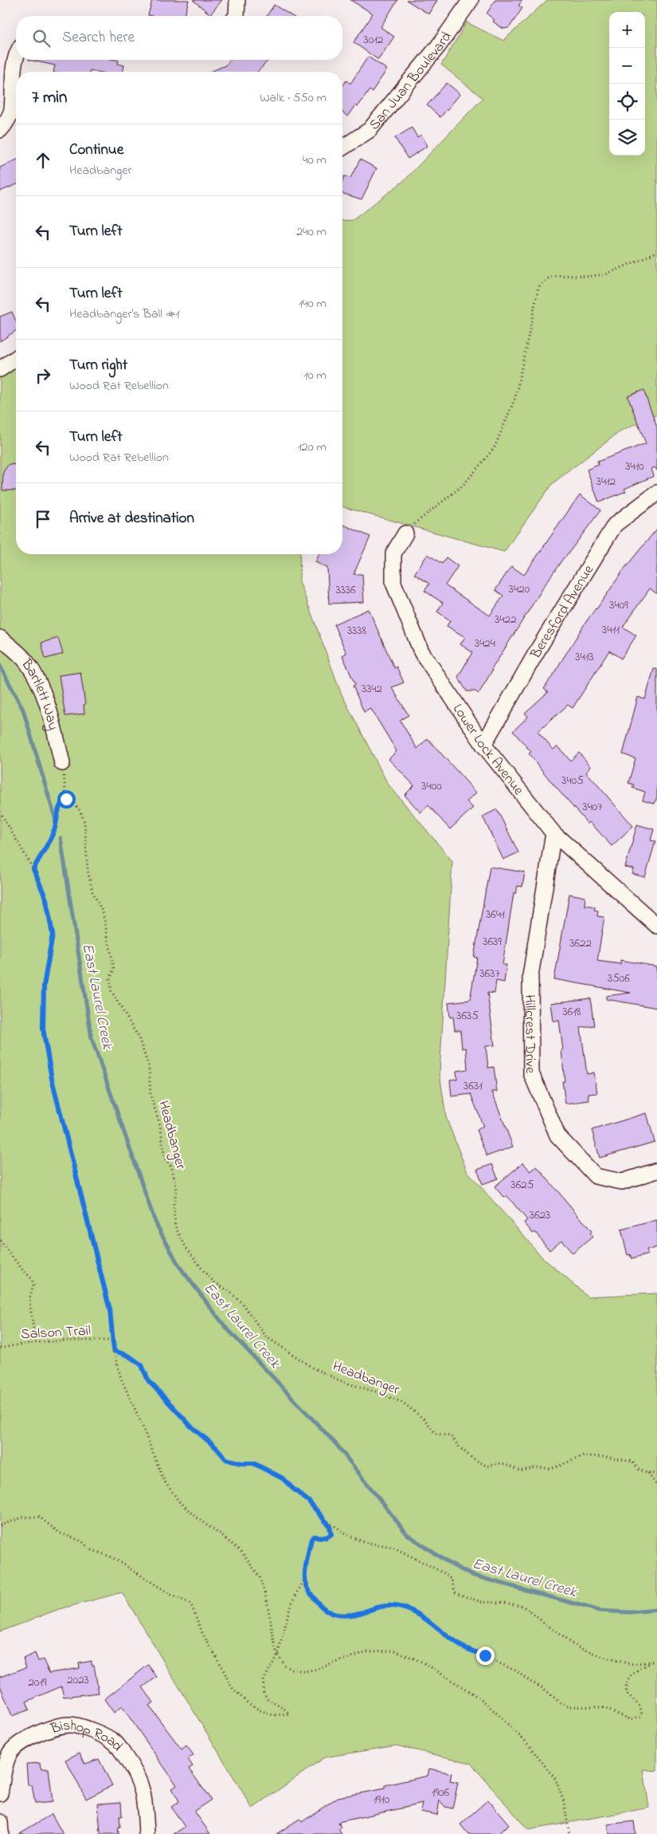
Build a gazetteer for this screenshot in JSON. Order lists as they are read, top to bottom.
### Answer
{
  "streets": {
    "street": [
      "San Juan Boulevard",
      "Beresford Avenue",
      "Bartlett Way",
      "Lower Lock Avenue",
      "Hillcrest Drive",
      "Bishop Road"
    ],
    "path": ["Headbanger", "Salson Trail"]
  },
  "crossings": [
    ["Beresford Avenue", "Lower Lock Avenue"],
    ["Lower Lock Avenue", "Hillcrest Drive"]
  ],
  "water": ["East Laurel Creek"],
  "house_numbers": [
    "3012",
    "3410",
    "3412",
    "3420",
    "3336",
    "3409",
    "3422",
    "3411",
    "3338",
    "3424",
    "3413",
    "3342",
    "3405",
    "3400",
    "3407",
    "3641",
    "3639",
    "3622",
    "3637",
    "3506",
    "3618",
    "3635",
    "3631",
    "3625",
    "3623",
    "2023",
    "2019",
    "1906",
    "1910"
  ],
  "page": {
    "map_buttons": ["+", "−"],
    "search": "Search here",
    "heading": ["7 min", "Walk · 550 m"],
    "list": [
      ["Continue", "Headbanger", "40 m"],
      ["Turn left", "240 m"],
      ["Turn left", "Headbanger's Ball #1", "140 m"],
      ["Turn right", "Wood Rat Rebellion", "10 m"],
      ["Turn left", "Wood Rat Rebellion", "120 m"],
      "Arrive at destination"
    ]
  }
}
